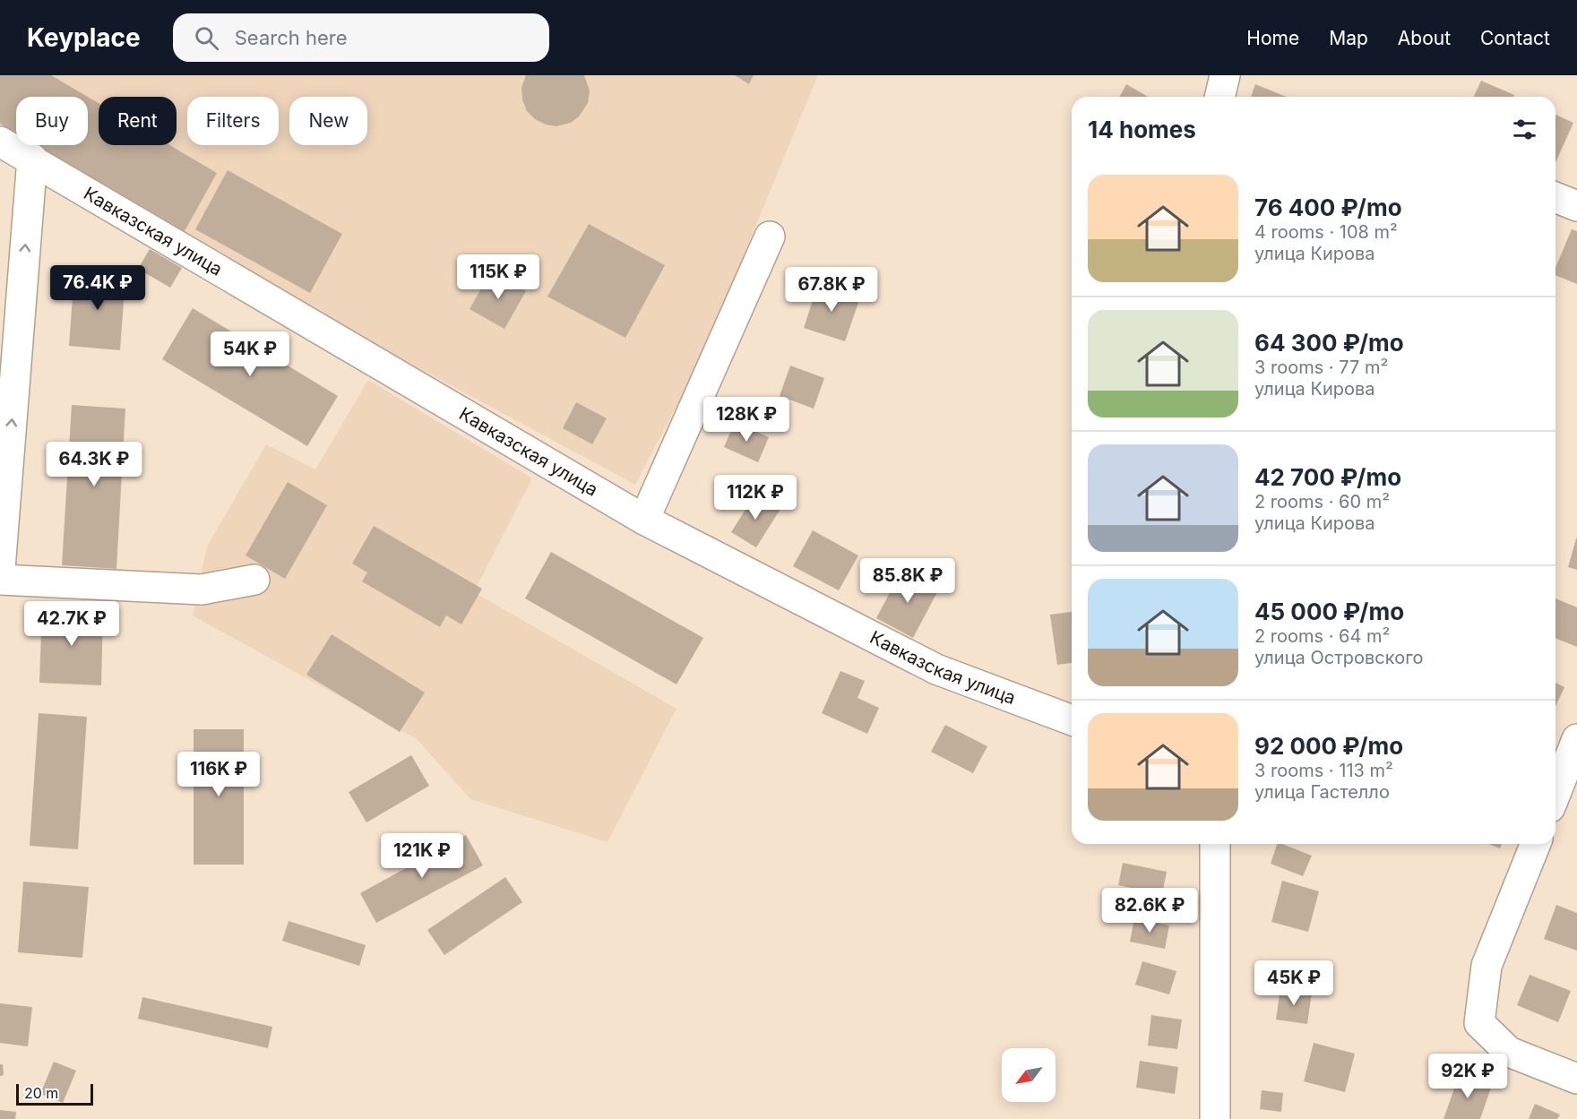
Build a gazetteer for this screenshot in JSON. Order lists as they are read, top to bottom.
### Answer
{
  "streets": {
    "street": ["Кавказская улица"]
  },
  "scale_bar": "20 m",
  "north": "bottom left",
  "page": {
    "header": "Keyplace",
    "search": "Search here",
    "nav": [
      "Home",
      "Map",
      "About",
      "Contact"
    ],
    "chip": [
      "Buy",
      "Rent",
      "Filters",
      "New"
    ],
    "heading": "14 homes",
    "list": [
      {
        "name": "76 400 ₽/mo",
        "note": "4 rooms · 108 m² · улица Кирова"
      },
      {
        "name": "64 300 ₽/mo",
        "note": "3 rooms · 77 m² · улица Кирова"
      },
      {
        "name": "42 700 ₽/mo",
        "note": "2 rooms · 60 m² · улица Кирова"
      },
      {
        "name": "45 000 ₽/mo",
        "note": "2 rooms · 64 m² · улица Островского"
      },
      {
        "name": "92 000 ₽/mo",
        "note": "3 rooms · 113 m² · улица Гастелло"
      }
    ],
    "price": [
      "115K ₽",
      "76.4K ₽",
      "67.8K ₽",
      "54K ₽",
      "128K ₽",
      "64.3K ₽",
      "112K ₽",
      "85.8K ₽",
      "42.7K ₽",
      "116K ₽",
      "121K ₽",
      "82.6K ₽",
      "45K ₽",
      "92K ₽"
    ],
    "scale": "20 m"
  }
}
